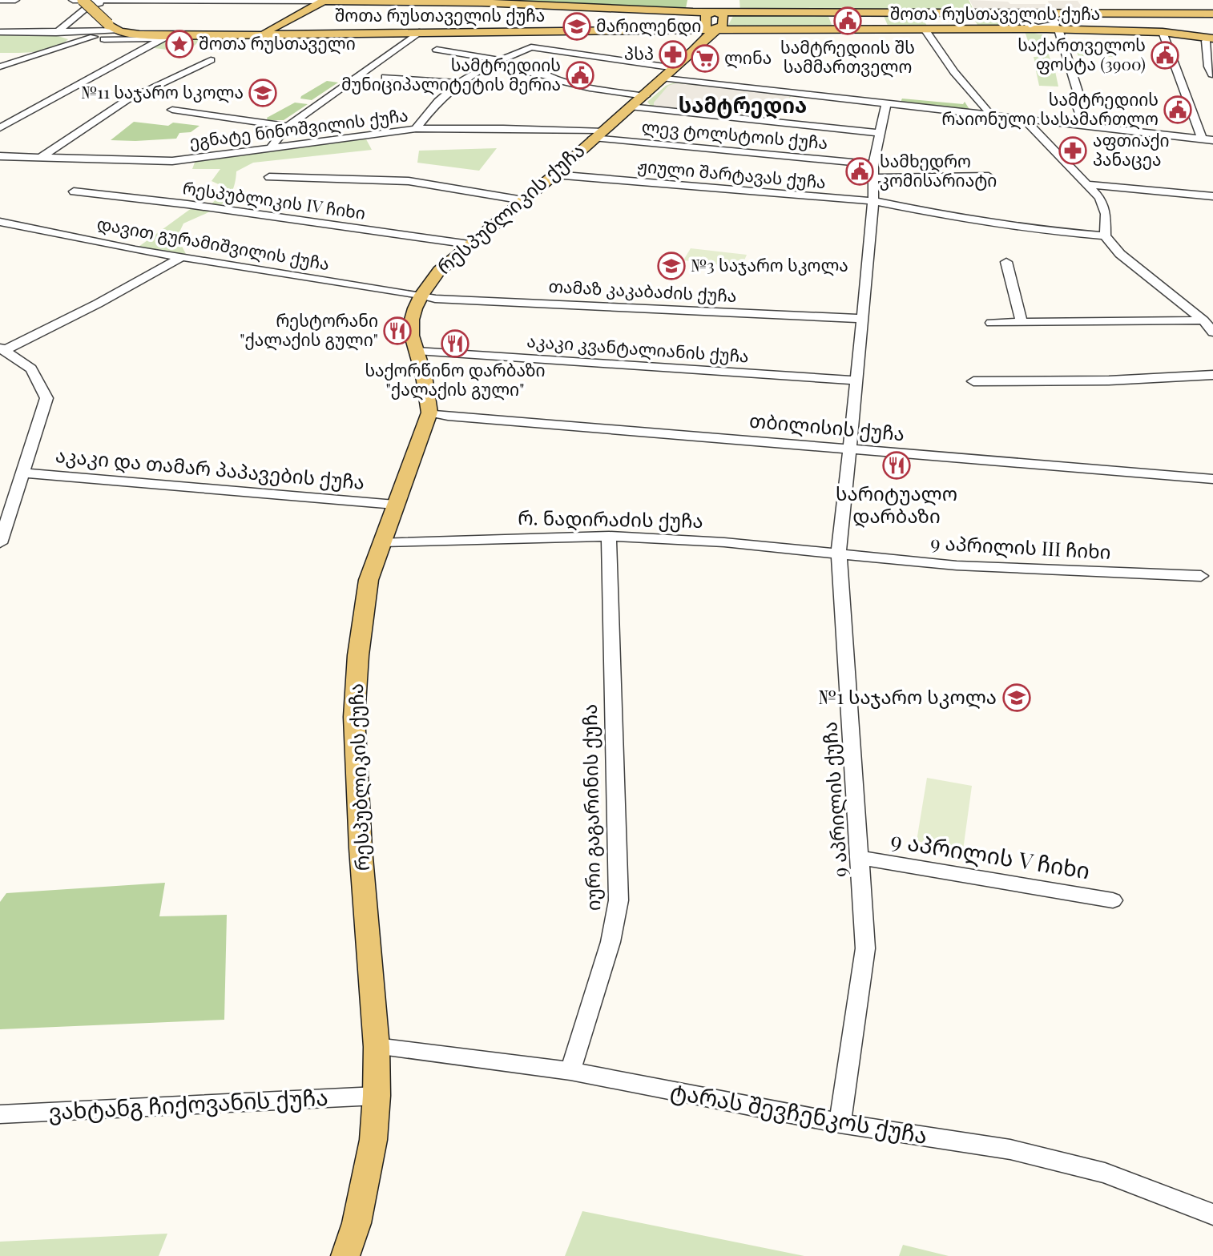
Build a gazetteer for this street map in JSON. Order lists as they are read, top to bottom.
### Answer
{
  "streets": {
    "main road": ["შოთა რუსთაველის ქუჩა", "რესპუბლიკის ქუჩა"],
    "street": [
      "ეგნატე ნინოშვილის ქუჩა",
      "ლევ ტოლსტოის ქუჩა",
      "ჟიული შარტავას ქუჩა",
      "რესპუბლიკის IV ჩიხი",
      "დავით გურამიშვილის ქუჩა",
      "თამაზ კაკაბაძის ქუჩა",
      "აკაკი კვანტალიანის ქუჩა",
      "თბილისის ქუჩა",
      "აკაკი და თამარ პაპავების ქუჩა",
      "რ. ნადირაძის ქუჩა",
      "9 აპრილის III ჩიხი",
      "9 აპრილის ქუჩა",
      "იური გაგარინის ქუჩა",
      "9 აპრილის V ჩიხი",
      "ვახტანგ ჩიქოვანის ქუჩა",
      "ტარას შევჩენკოს ქუჩა"
    ]
  },
  "crossings": [
    ["შოთა რუსთაველის ქუჩა", "რესპუბლიკის ქუჩა"],
    ["ეგნატე ნინოშვილის ქუჩა", "ლევ ტოლსტოის ქუჩა"],
    ["ეგნატე ნინოშვილის ქუჩა", "რესპუბლიკის ქუჩა"],
    ["ლევ ტოლსტოის ქუჩა", "რესპუბლიკის ქუჩა"],
    ["ლევ ტოლსტოის ქუჩა", "9 აპრილის ქუჩა"],
    ["ჟიული შარტავას ქუჩა", "რესპუბლიკის ქუჩა"],
    ["ჟიული შარტავას ქუჩა", "9 აპრილის ქუჩა"],
    ["რესპუბლიკის IV ჩიხი", "რესპუბლიკის ქუჩა"],
    ["რესპუბლიკის ქუჩა", "დავით გურამიშვილის ქუჩა"],
    ["რესპუბლიკის ქუჩა", "თამაზ კაკაბაძის ქუჩა"],
    ["რესპუბლიკის ქუჩა", "აკაკი კვანტალიანის ქუჩა"],
    ["რესპუბლიკის ქუჩა", "თბილისის ქუჩა"],
    ["რესპუბლიკის ქუჩა", "აკაკი და თამარ პაპავების ქუჩა"],
    ["რესპუბლიკის ქუჩა", "რ. ნადირაძის ქუჩა"],
    ["რესპუბლიკის ქუჩა", "ვახტანგ ჩიქოვანის ქუჩა"],
    ["რესპუბლიკის ქუჩა", "ტარას შევჩენკოს ქუჩა"],
    ["დავით გურამიშვილის ქუჩა", "თამაზ კაკაბაძის ქუჩა"],
    ["თამაზ კაკაბაძის ქუჩა", "9 აპრილის ქუჩა"],
    ["აკაკი კვანტალიანის ქუჩა", "9 აპრილის ქუჩა"],
    ["თბილისის ქუჩა", "9 აპრილის ქუჩა"],
    ["რ. ნადირაძის ქუჩა", "9 აპრილის III ჩიხი"],
    ["რ. ნადირაძის ქუჩა", "9 აპრილის ქუჩა"],
    ["რ. ნადირაძის ქუჩა", "იური გაგარინის ქუჩა"],
    ["9 აპრილის III ჩიხი", "9 აპრილის ქუჩა"],
    ["9 აპრილის ქუჩა", "9 აპრილის V ჩიხი"],
    ["9 აპრილის ქუჩა", "ტარას შევჩენკოს ქუჩა"],
    ["იური გაგარინის ქუჩა", "ტარას შევჩენკოს ქუჩა"]
  ],
  "districts": ["სამტრედია"],
  "places": {
    "public building": [
      "სამტრედიის შს სამმართველო",
      "საქართველოს ფოსტა (3900)",
      "სამტრედიის მუნიციპალიტეტის მერია",
      "სამტრედიის რაიონული სასამართლო",
      "სამხედრო კომისარიატი"
    ],
    "school or university": [
      "მარილენდი",
      "№11 საჯარო სკოლა",
      "№3 საჯარო სკოლა",
      "№1 საჯარო სკოლა"
    ],
    "place": ["შოთა რუსთაველი"],
    "pharmacy": ["პსპ", "აფთიაქი პანაცეა"],
    "supermarket": ["ლინა"],
    "restaurant": ["რესტორანი \"ქალაქის გული\"", "საქორწინო დარბაზი \"ქალაქის გული\"", "სარიტუალო დარბაზი"]
  }
}
